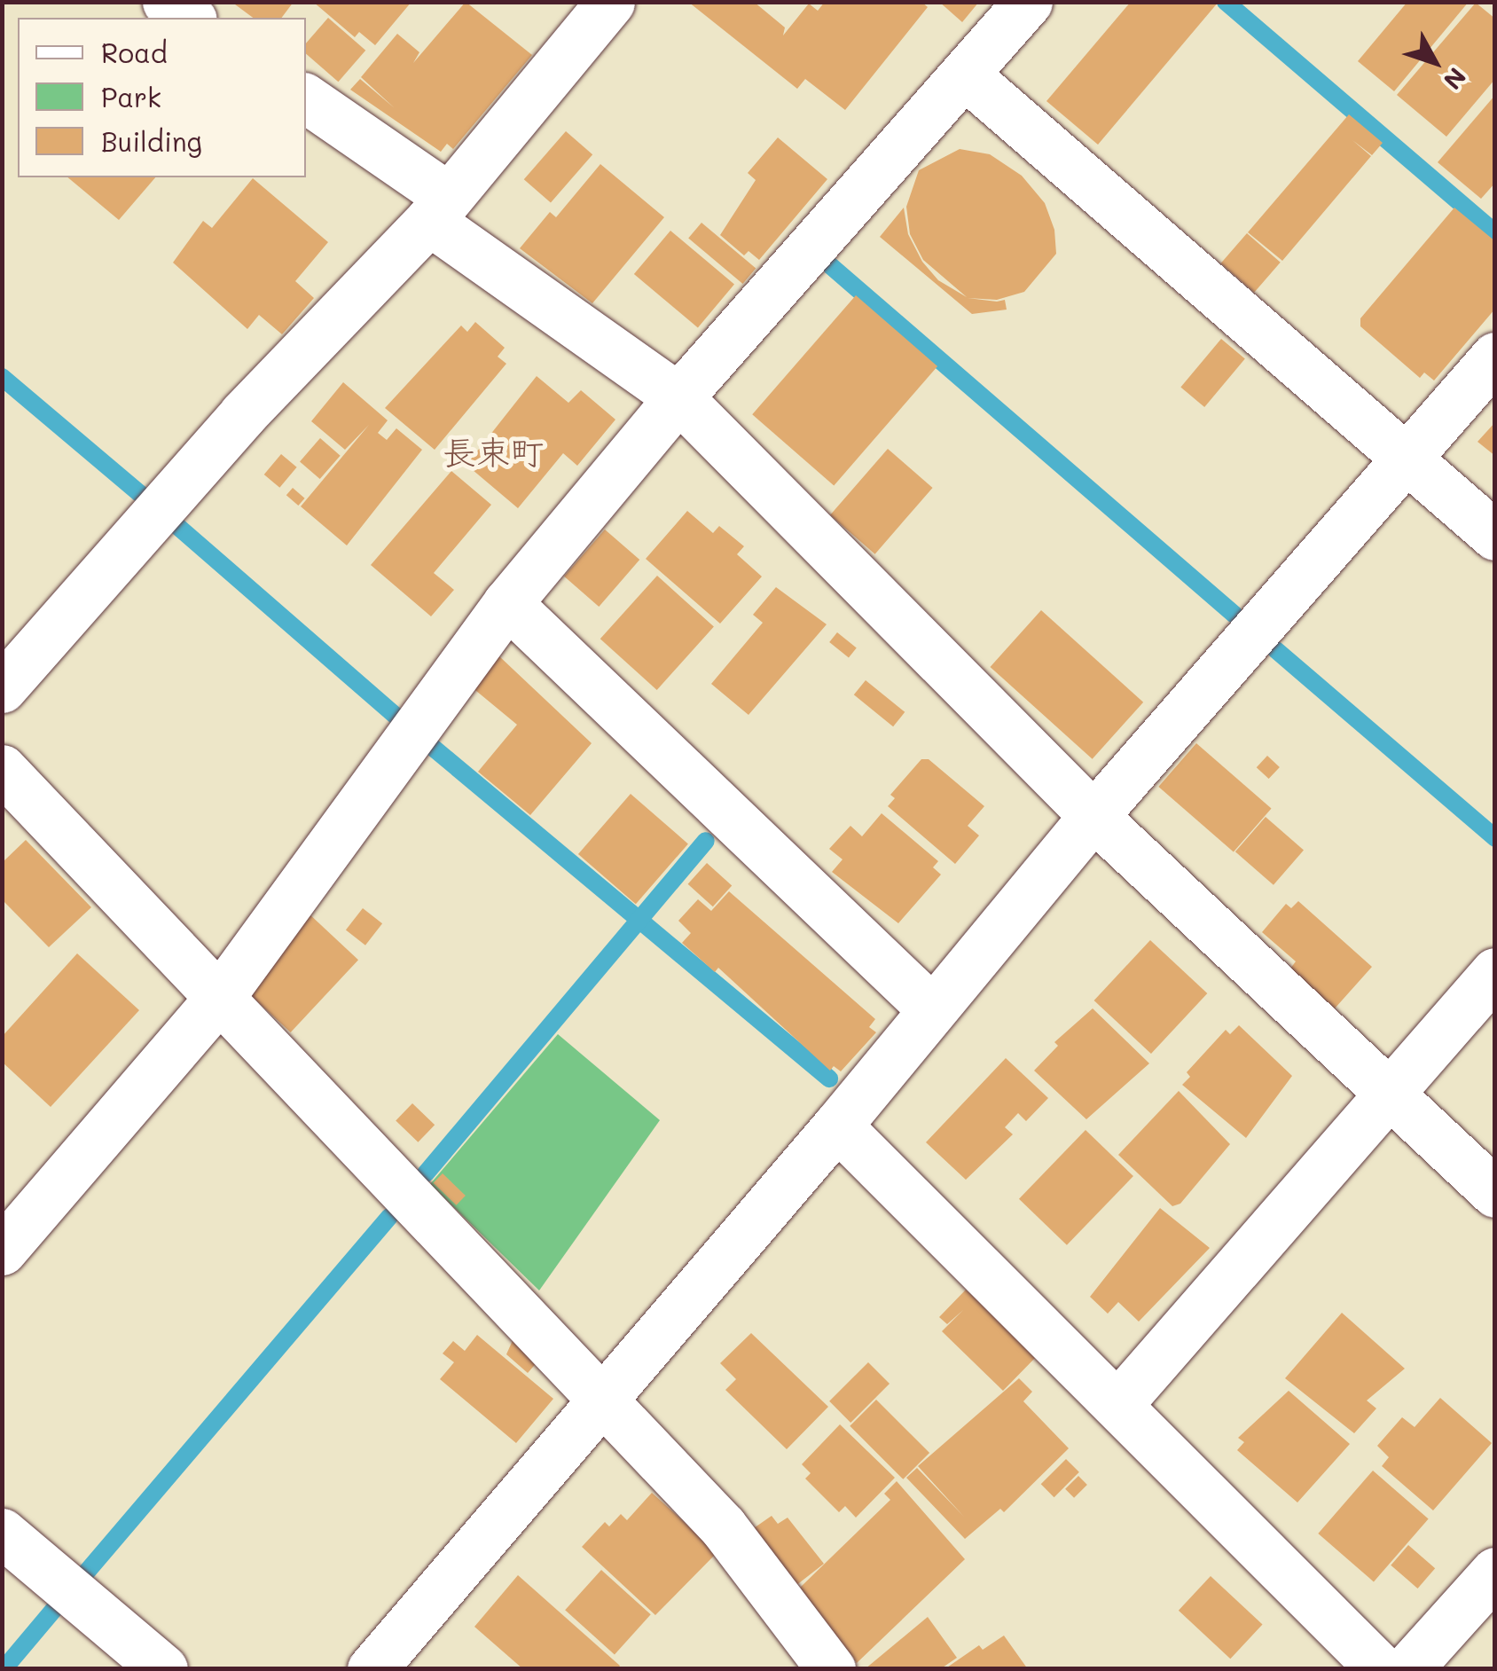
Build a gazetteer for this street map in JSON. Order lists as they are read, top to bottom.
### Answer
{
  "districts": ["長束町"],
  "legend": ["Road", "Park", "Building"],
  "north": "bottom right"
}
